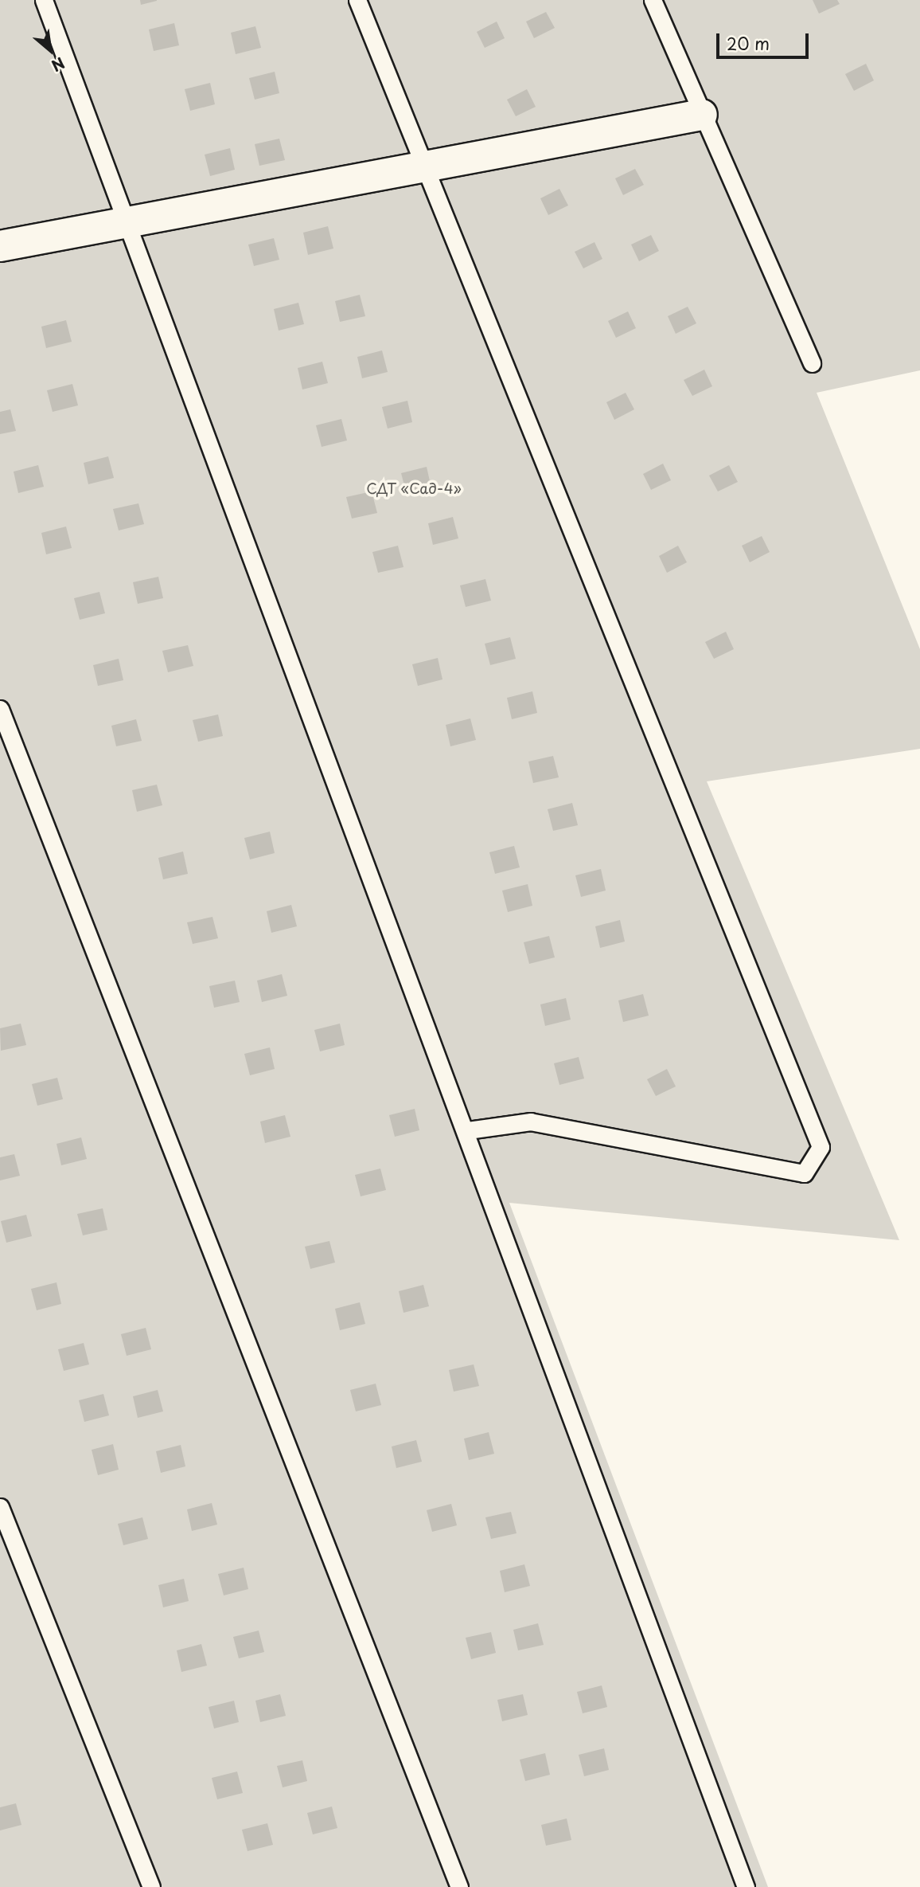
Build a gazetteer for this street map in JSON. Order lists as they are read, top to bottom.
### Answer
{
  "parks": ["СДТ «Сад-4»"],
  "scale_bar": "20 m",
  "north": "bottom right"
}
